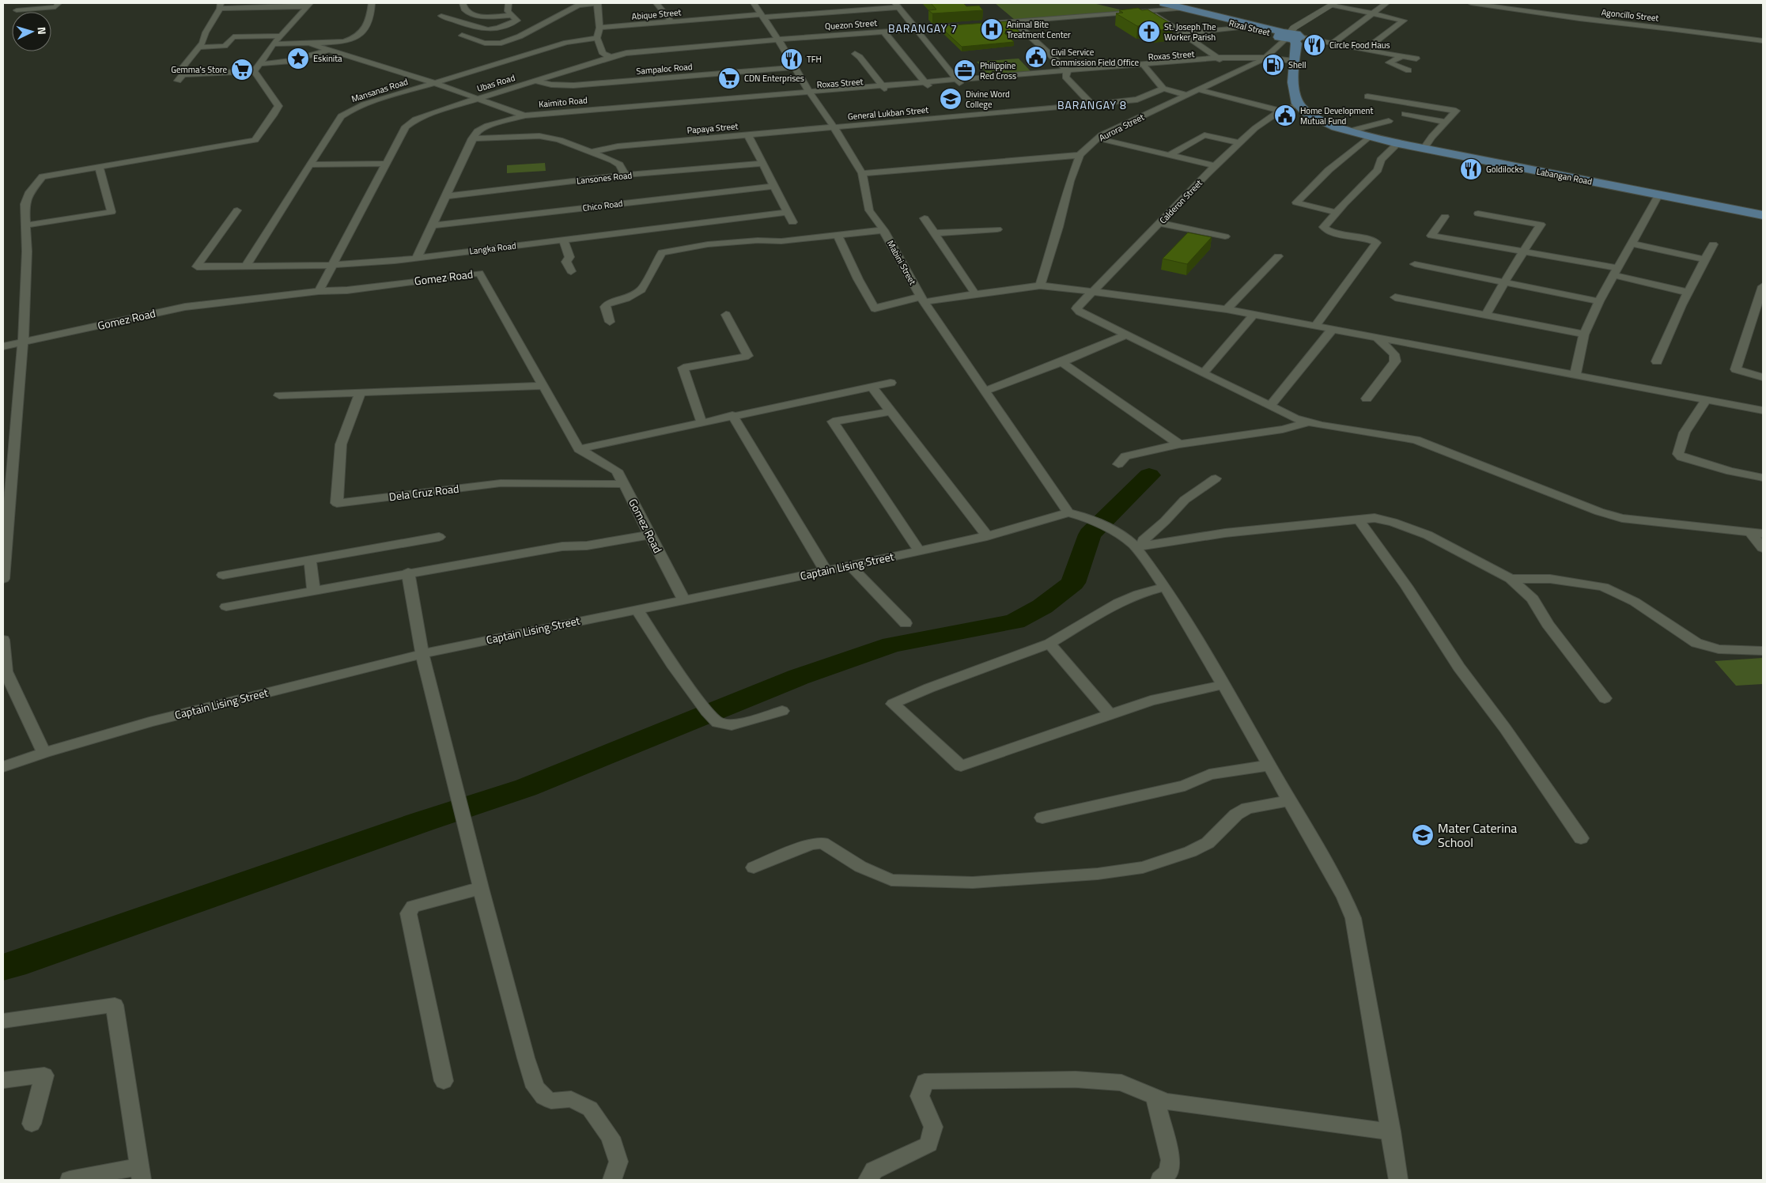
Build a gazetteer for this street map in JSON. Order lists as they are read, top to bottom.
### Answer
{
  "streets": {
    "main road": ["Rizal Street", "Labangan Road"],
    "street": [
      "Abique Street",
      "Agoncillo Street",
      "Quezon Street",
      "Roxas Street",
      "Sampaloc Road",
      "Ubas Road",
      "Mansanas Road",
      "Kaimito Road",
      "General Lukban Street",
      "Aurora Street",
      "Papaya Street",
      "Lansones Road",
      "Calderon Street",
      "Chico Road",
      "Langka Road",
      "Mabini Street",
      "Gomez Road",
      "Dela Cruz Road",
      "Captain Lising Street"
    ]
  },
  "crossings": [
    ["Abique Street", "Mabini Street"],
    ["Quezon Street", "Ubas Road"],
    ["Quezon Street", "Mabini Street"],
    ["Rizal Street", "Aurora Street"],
    ["Roxas Street", "Kaimito Road"],
    ["Roxas Street", "Aurora Street"],
    ["Roxas Street", "Mabini Street"],
    ["Sampaloc Road", "Ubas Road"],
    ["Sampaloc Road", "Mabini Street"],
    ["Ubas Road", "Langka Road"],
    ["Ubas Road", "Mabini Street"],
    ["Ubas Road", "Gomez Road"],
    ["Mansanas Road", "Langka Road"],
    ["Kaimito Road", "Lansones Road"],
    ["Kaimito Road", "Chico Road"],
    ["Kaimito Road", "Langka Road"],
    ["General Lukban Street", "Papaya Street"],
    ["General Lukban Street", "Mabini Street"],
    ["Papaya Street", "Mabini Street"],
    ["Labangan Road", "Calderon Street"],
    ["Mabini Street", "Captain Lising Street"],
    ["Gomez Road", "Dela Cruz Road"],
    ["Gomez Road", "Captain Lising Street"]
  ],
  "districts": ["BARANGAY 7", "BARANGAY 8"],
  "places": {
    "hospital": ["Animal Bite Treatment Center"],
    "church": ["St. Joseph The Worker Parish"],
    "restaurant": ["Circle Food Haus", "TFH", "Goldilocks"],
    "public building": ["Civil Service Commission Field Office", "Home Development Mutual Fund"],
    "place": ["Eskinita"],
    "fuel station": ["Shell"],
    "supermarket": ["Gemma's Store", "CDN Enterprises"],
    "office": ["Philippine Red Cross"],
    "school or university": ["Divine Word College", "Mater Caterina School"]
  },
  "north": "right"
}
